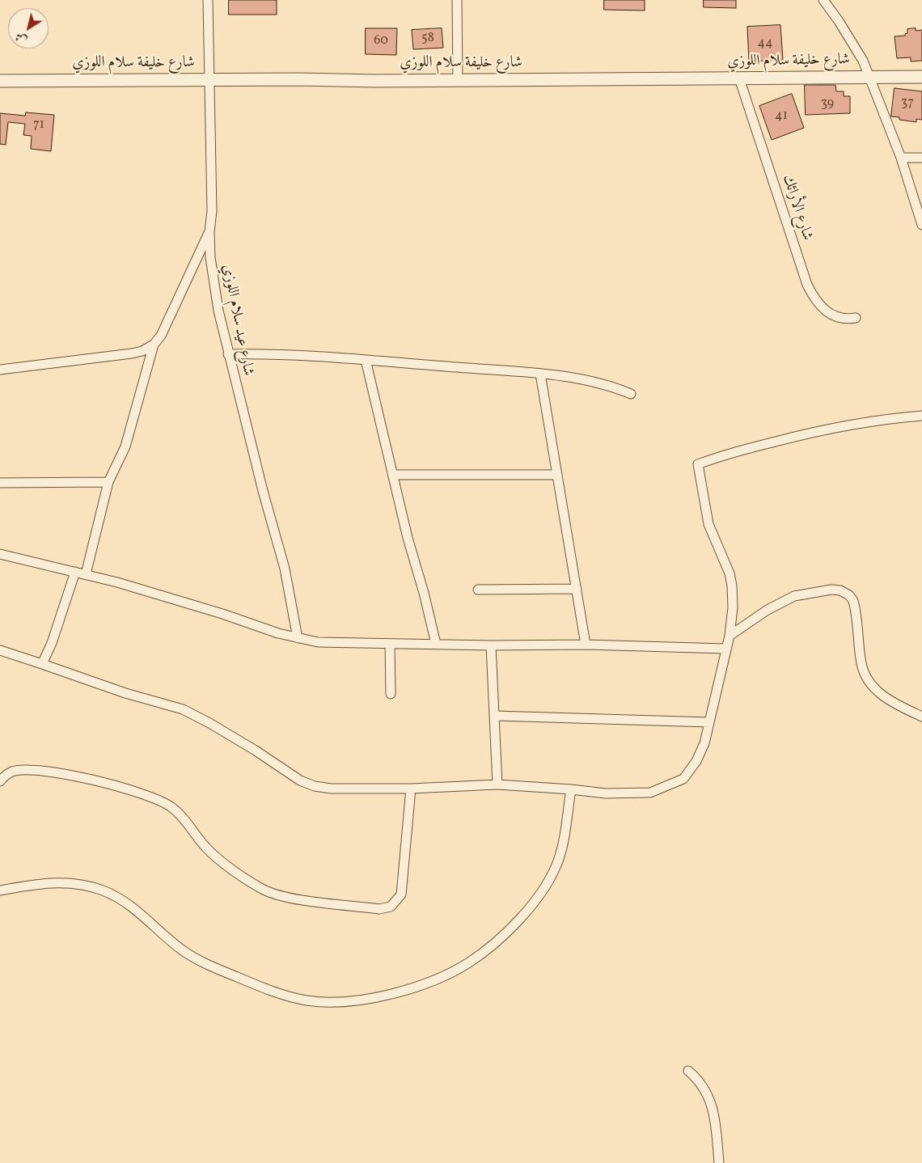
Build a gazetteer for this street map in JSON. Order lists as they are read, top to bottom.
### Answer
{
  "streets": {
    "street": ["شارع خليفة سلام اللوزي", "شارع الأرائك", "شارع عيد سلام اللوزي"]
  },
  "crossings": [
    ["شارع خليفة سلام اللوزي", "شارع الأرائك"],
    ["شارع خليفة سلام اللوزي", "شارع عيد سلام اللوزي"]
  ],
  "house_numbers": [
    "58",
    "60",
    "44",
    "37",
    "39",
    "41",
    "71"
  ],
  "north": "bottom left"
}
